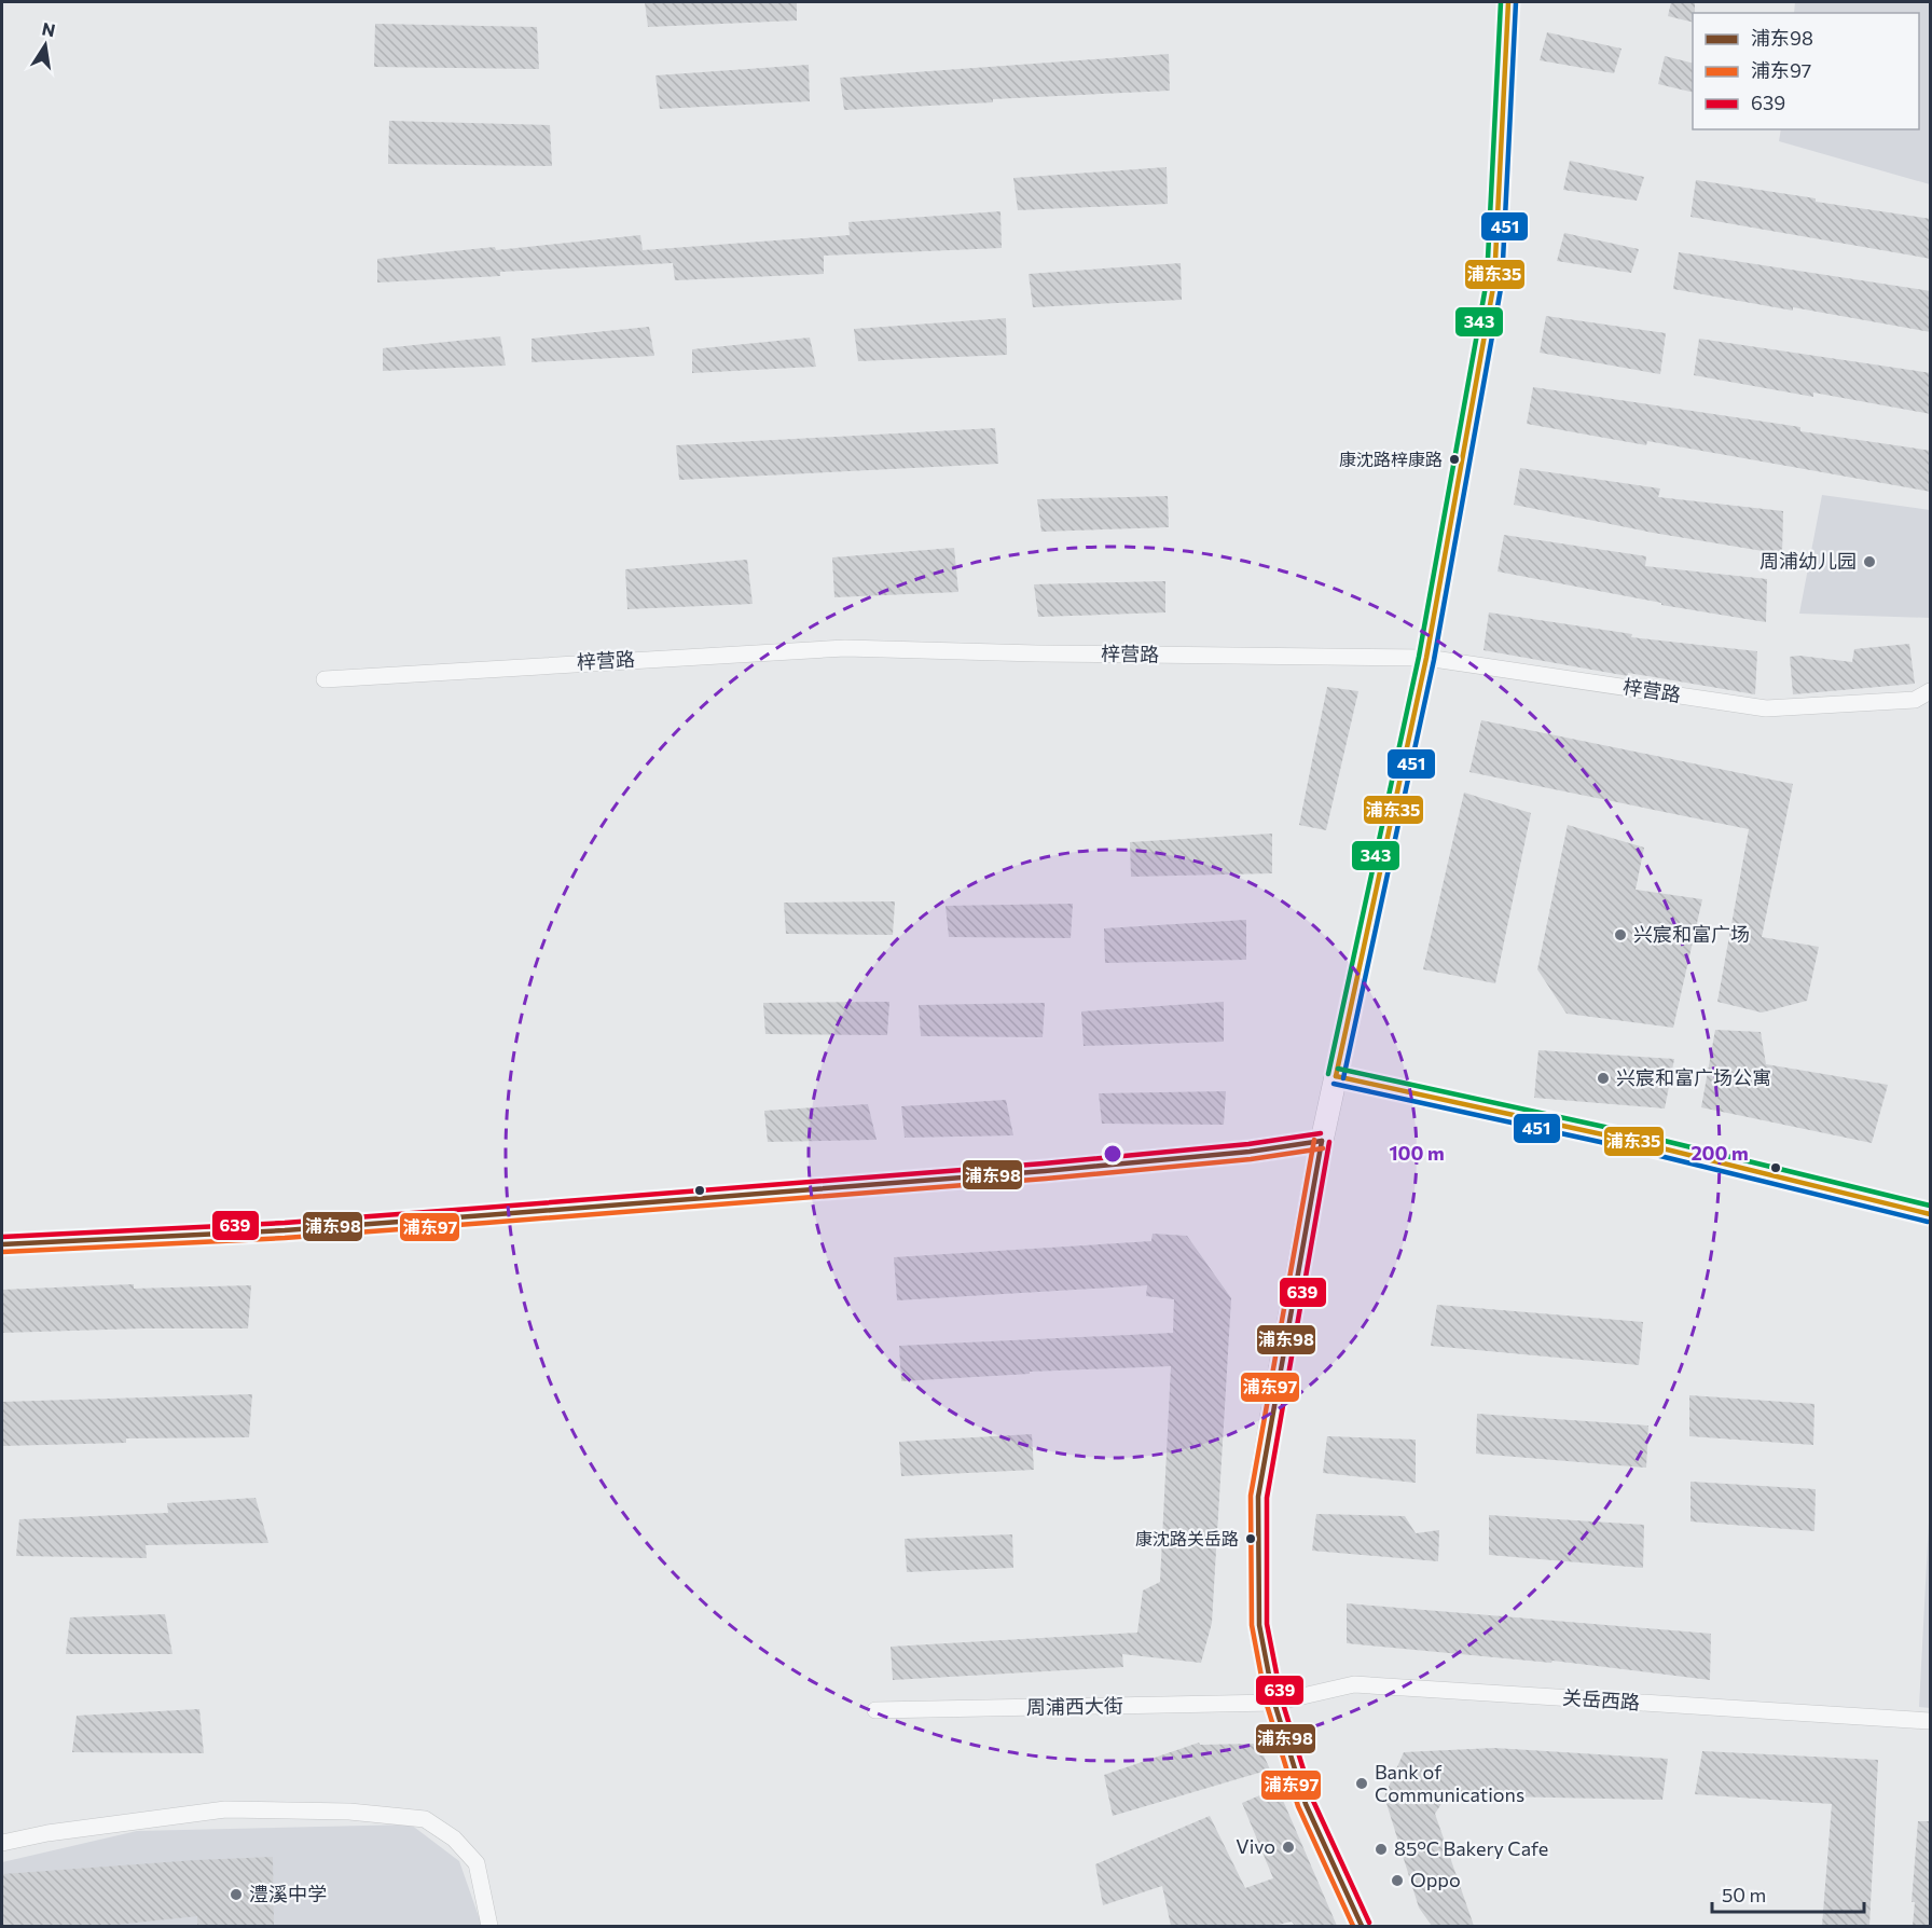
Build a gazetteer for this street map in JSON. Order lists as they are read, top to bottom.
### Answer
{
  "streets": {
    "street": ["梓营路", "关岳西路", "周浦西大街"]
  },
  "crossings": [
    ["关岳西路", "周浦西大街"]
  ],
  "places": [
    "康沈路梓康路",
    "周浦幼儿园",
    "兴宸和富广场",
    "兴宸和富广场公寓",
    "康沈路关岳路",
    "Bank of Communications",
    "Vivo",
    "85°C Bakery Cafe",
    "Oppo",
    "澧溪中学"
  ],
  "lines": [
    "transit line 浦东35",
    "transit line 451",
    "transit line 343",
    "transit line 639",
    "transit line 浦东97",
    "transit line 浦东98"
  ],
  "legend": ["浦东98", "浦东97", "639"],
  "scale_bar": "50 m",
  "north": "top",
  "rings": ["100 m", "200 m"]
}
